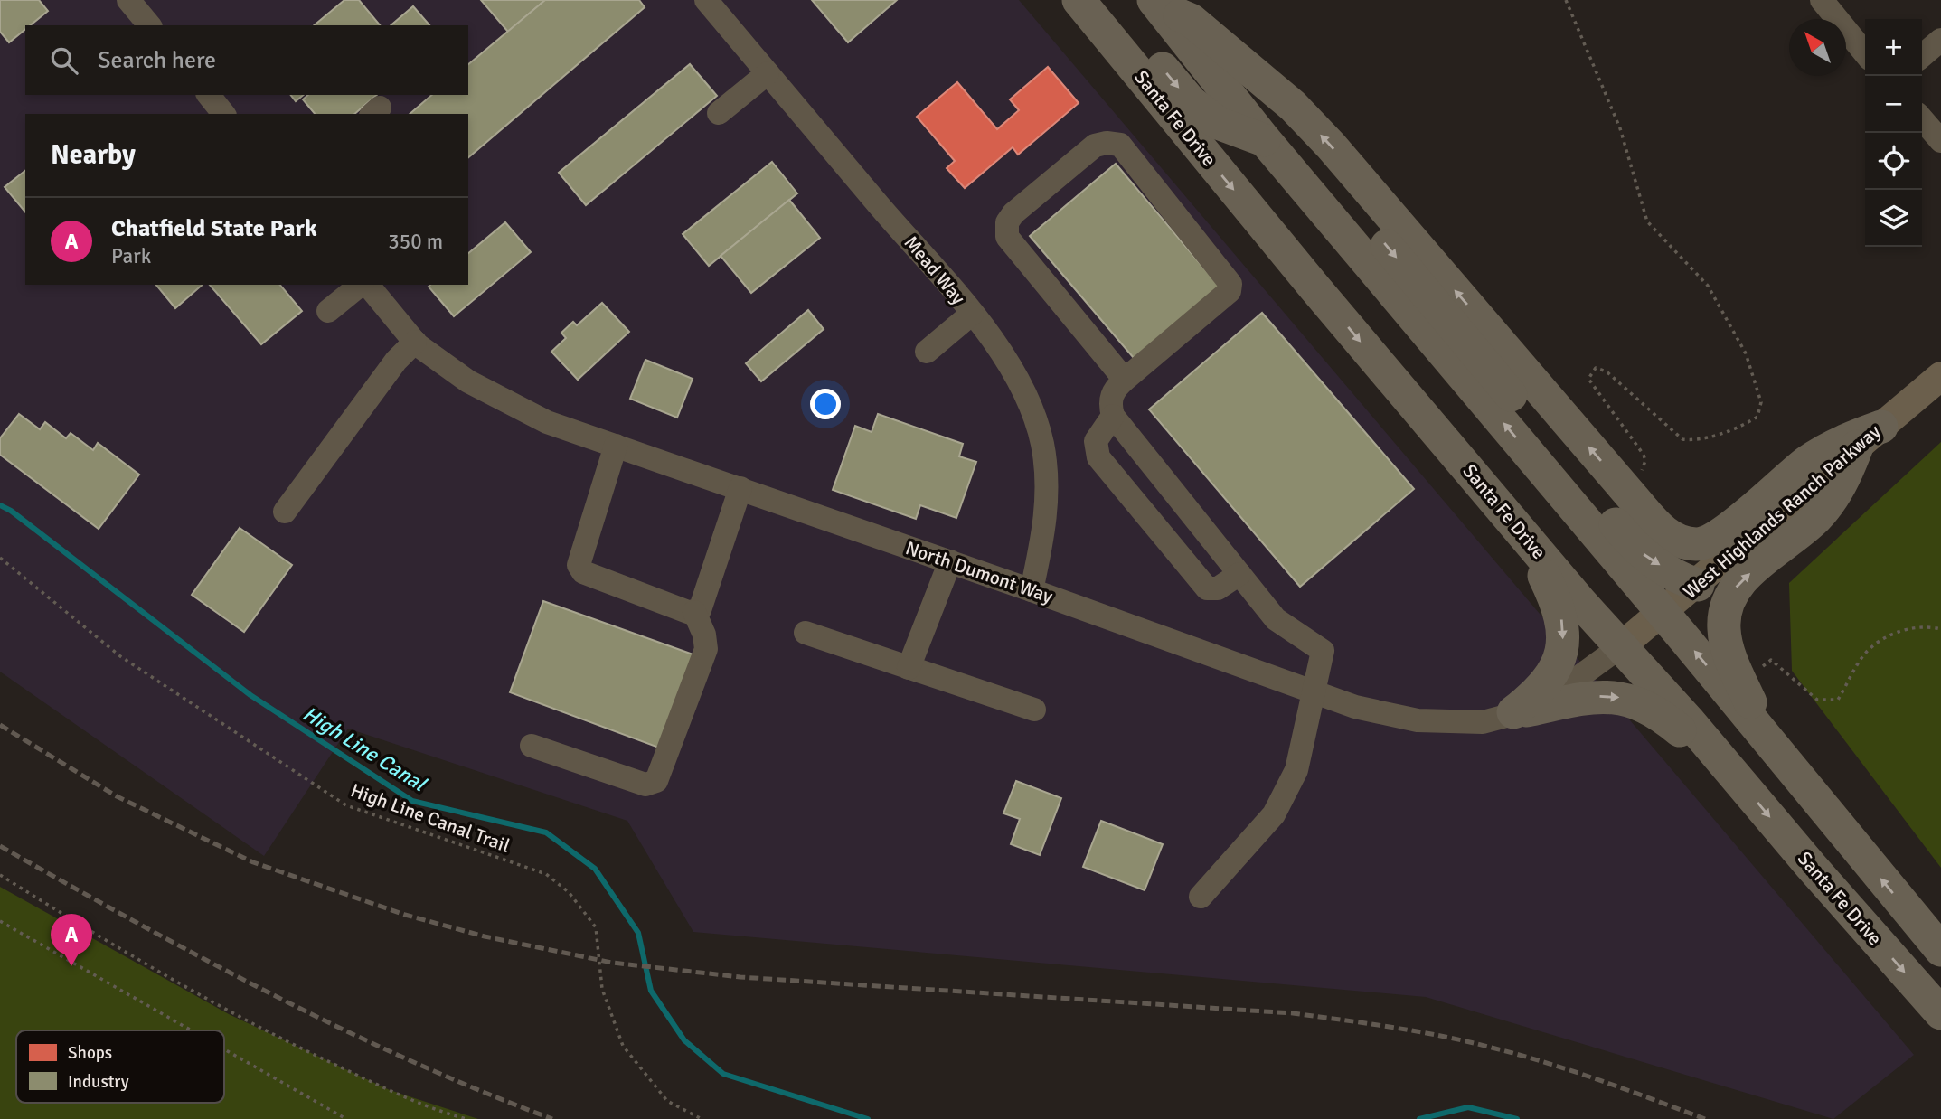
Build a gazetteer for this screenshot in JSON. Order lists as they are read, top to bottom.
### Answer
{
  "streets": {
    "highway": ["Santa Fe Drive"],
    "main road": ["West Highlands Ranch Parkway"],
    "street": ["Mead Way", "North Dumont Way"],
    "path": ["High Line Canal Trail"]
  },
  "crossings": [
    ["Santa Fe Drive", "West Highlands Ranch Parkway"],
    ["Santa Fe Drive", "North Dumont Way"],
    ["Mead Way", "North Dumont Way"],
    ["West Highlands Ranch Parkway", "North Dumont Way"]
  ],
  "water": ["High Line Canal"],
  "legend": ["Shops", "Industry"],
  "north": "top left",
  "page": {
    "map_buttons": ["+", "−"],
    "search": "Search here",
    "heading": "Nearby",
    "list": [
      {
        "mark": "A",
        "name": "Chatfield State Park",
        "note": "Park",
        "value": "350 m"
      }
    ],
    "pins": "A"
  }
}
